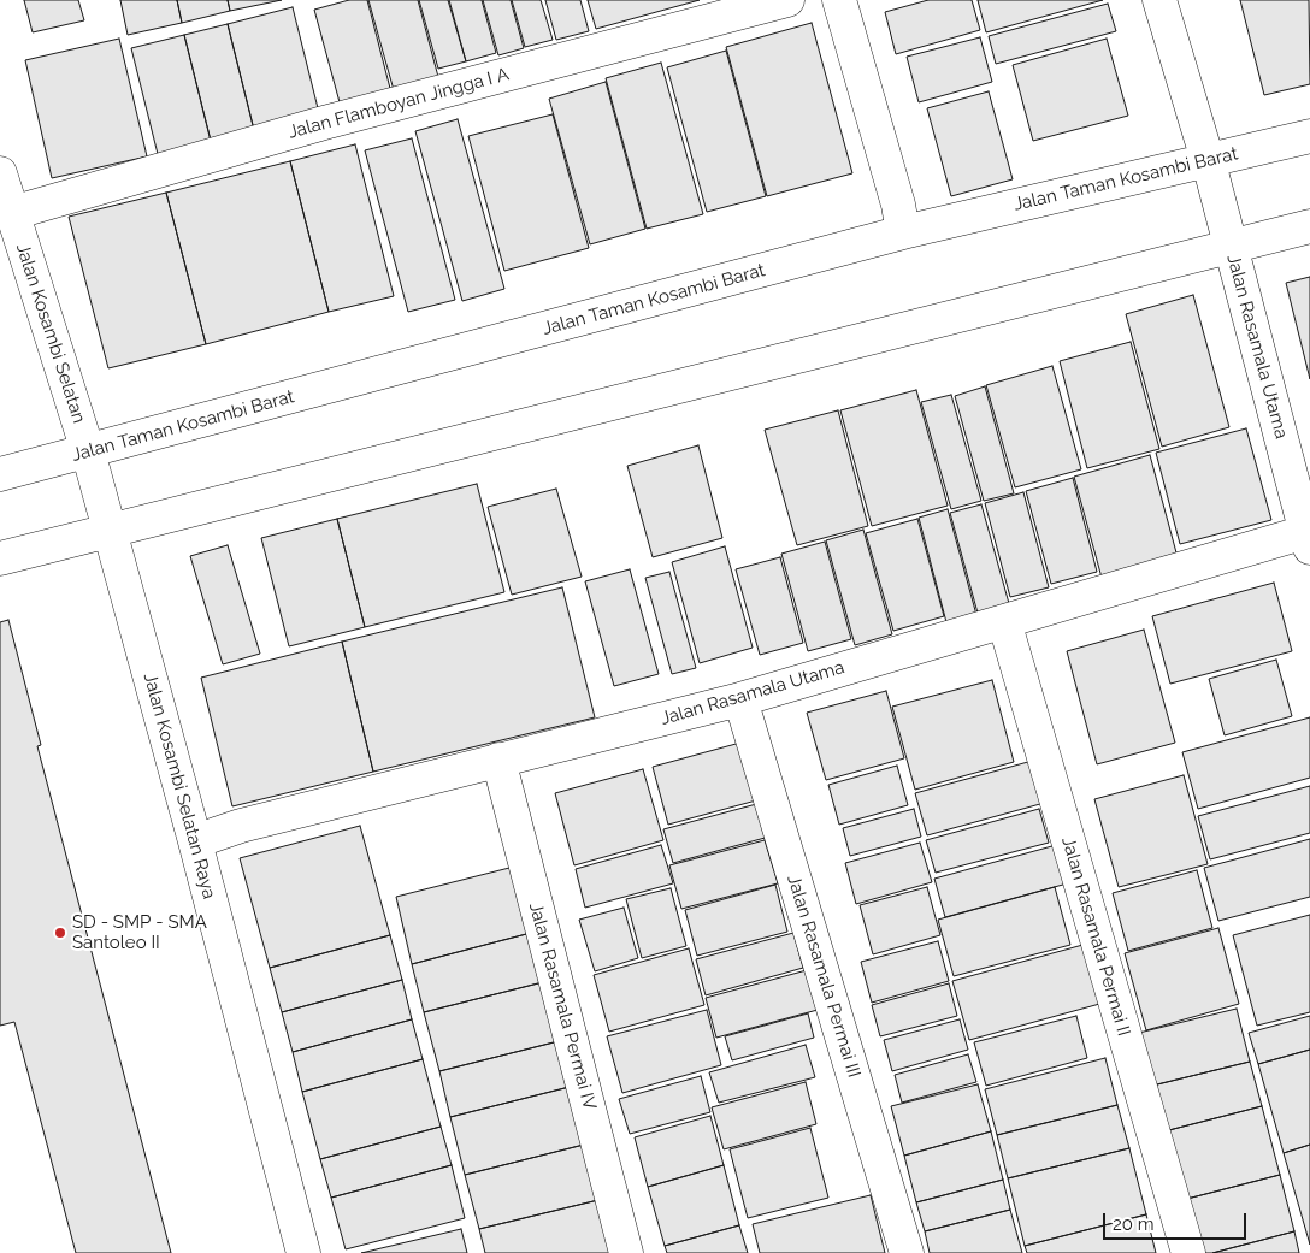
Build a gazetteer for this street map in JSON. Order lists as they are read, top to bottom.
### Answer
{
  "streets": {
    "street": [
      "Jalan Flamboyan Jingga I A",
      "Jalan Taman Kosambi Barat",
      "Jalan Kosambi Selatan",
      "Jalan Rasamala Utama",
      "Jalan Kosambi Selatan Raya",
      "Jalan Rasamala Permai II",
      "Jalan Rasamala Permai III",
      "Jalan Rasamala Permai IV"
    ]
  },
  "crossings": [
    ["Jalan Flamboyan Jingga I A", "Jalan Kosambi Selatan"],
    ["Jalan Taman Kosambi Barat", "Jalan Kosambi Selatan"],
    ["Jalan Taman Kosambi Barat", "Jalan Rasamala Utama"],
    ["Jalan Kosambi Selatan", "Jalan Kosambi Selatan Raya"],
    ["Jalan Rasamala Utama", "Jalan Kosambi Selatan Raya"],
    ["Jalan Rasamala Utama", "Jalan Rasamala Permai II"],
    ["Jalan Rasamala Utama", "Jalan Rasamala Permai III"],
    ["Jalan Rasamala Utama", "Jalan Rasamala Permai IV"]
  ],
  "places": ["SD - SMP - SMA Santoleo II"],
  "scale_bar": "20 m"
}
